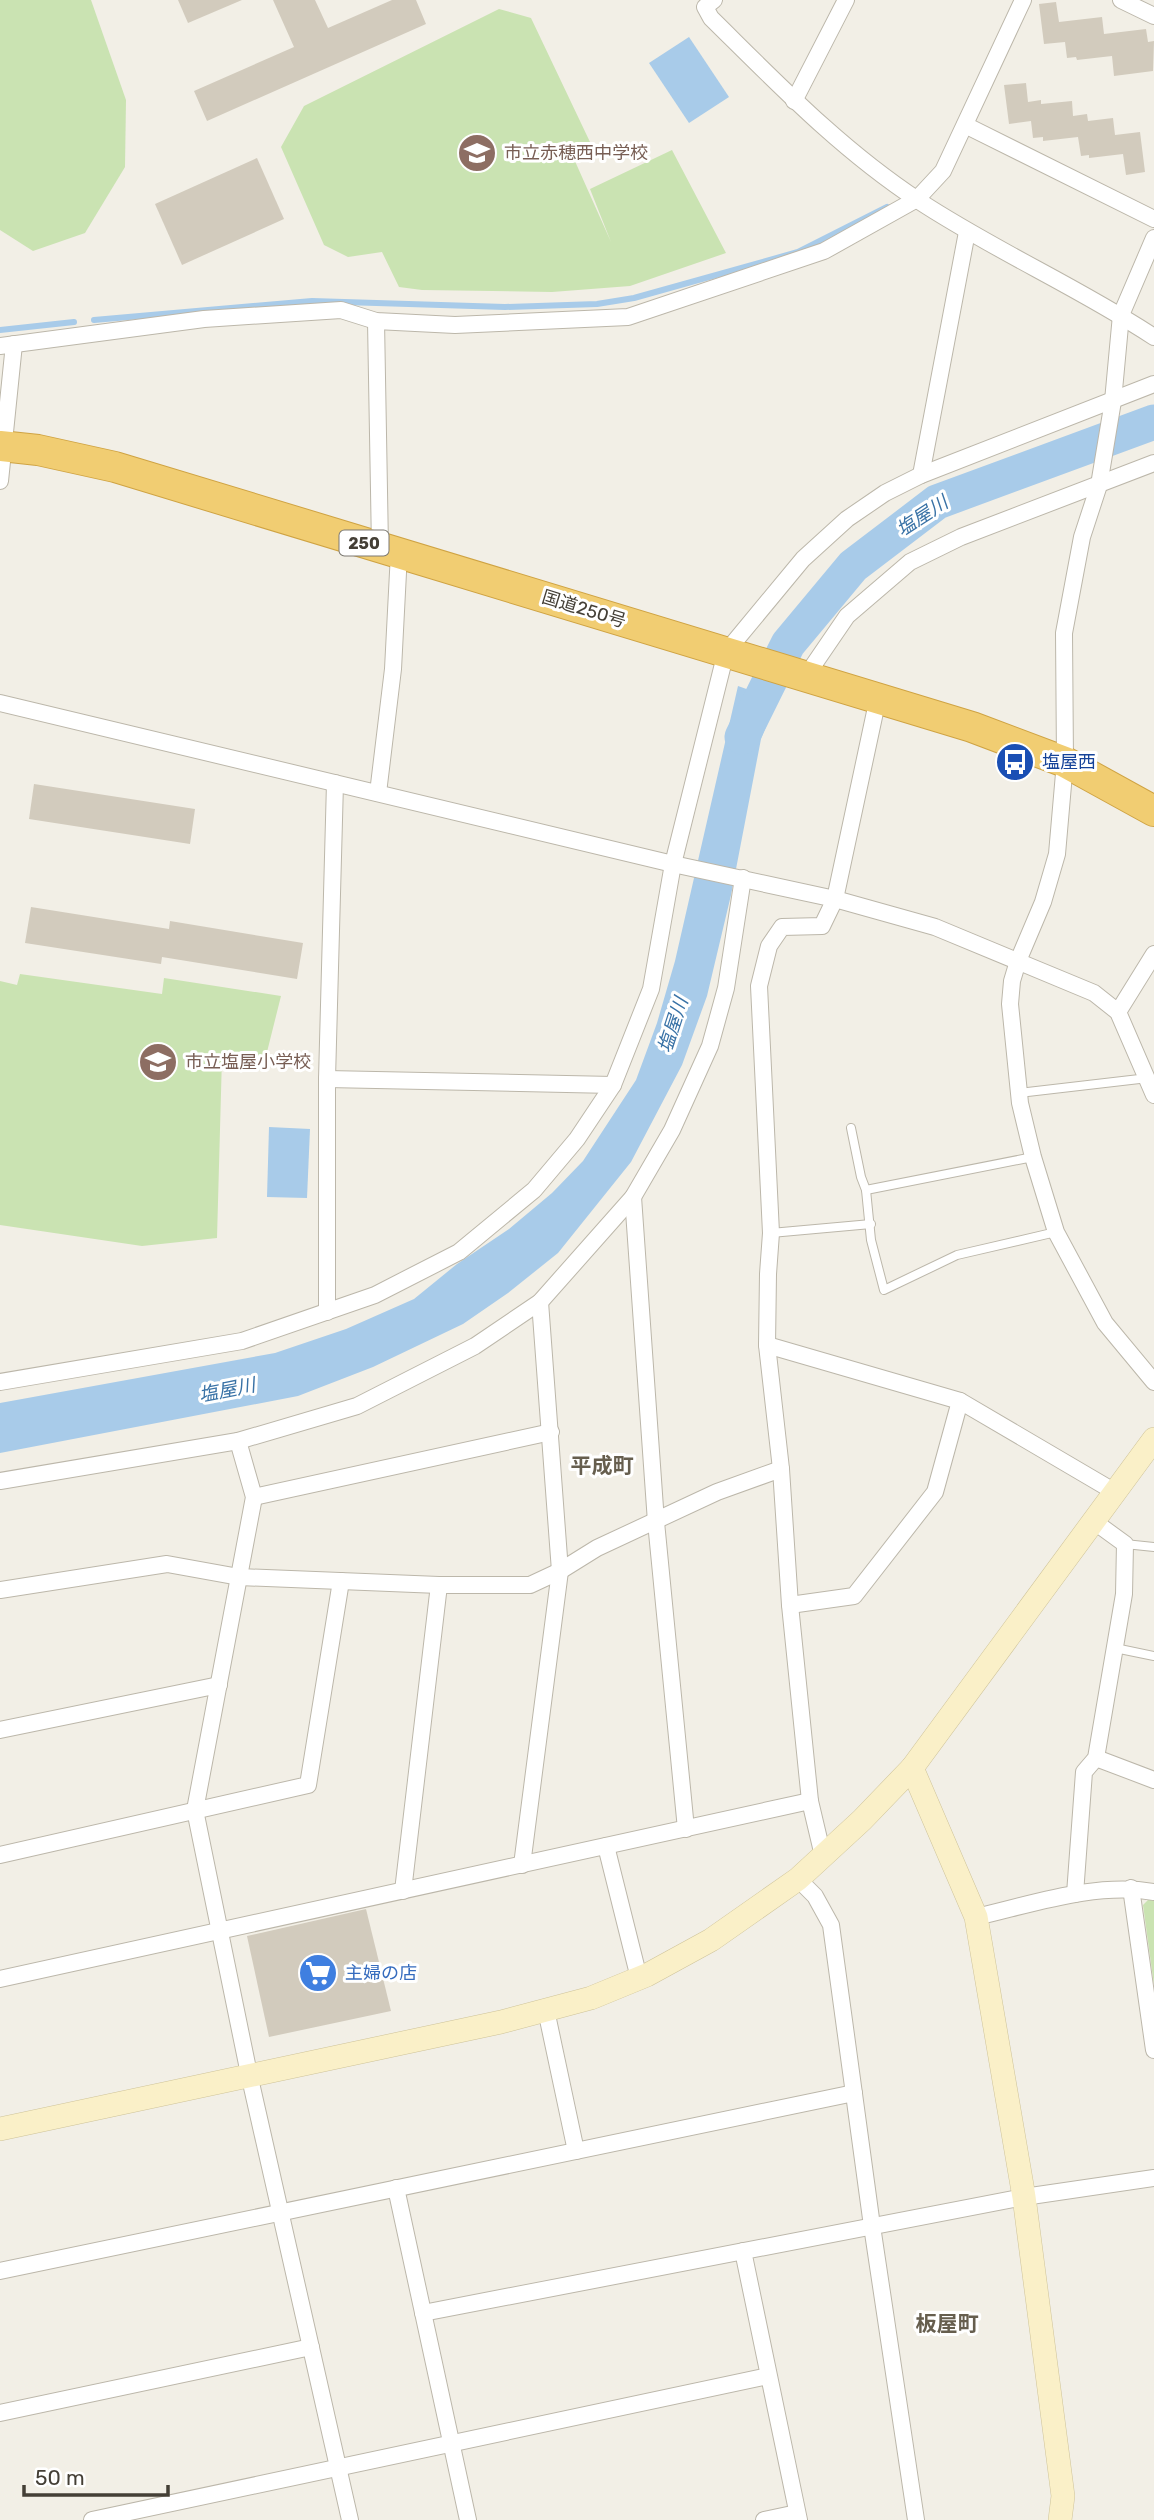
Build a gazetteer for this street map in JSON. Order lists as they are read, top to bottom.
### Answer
{
  "streets": {
    "highway": ["250", "国道250号"]
  },
  "districts": ["平成町", "板屋町"],
  "water": ["塩屋川"],
  "places": {
    "school or university": ["市立赤穂西中学校", "市立塩屋小学校"],
    "bus stop": ["塩屋西"],
    "supermarket": ["主婦の店"]
  },
  "scale_bar": "50 m"
}
